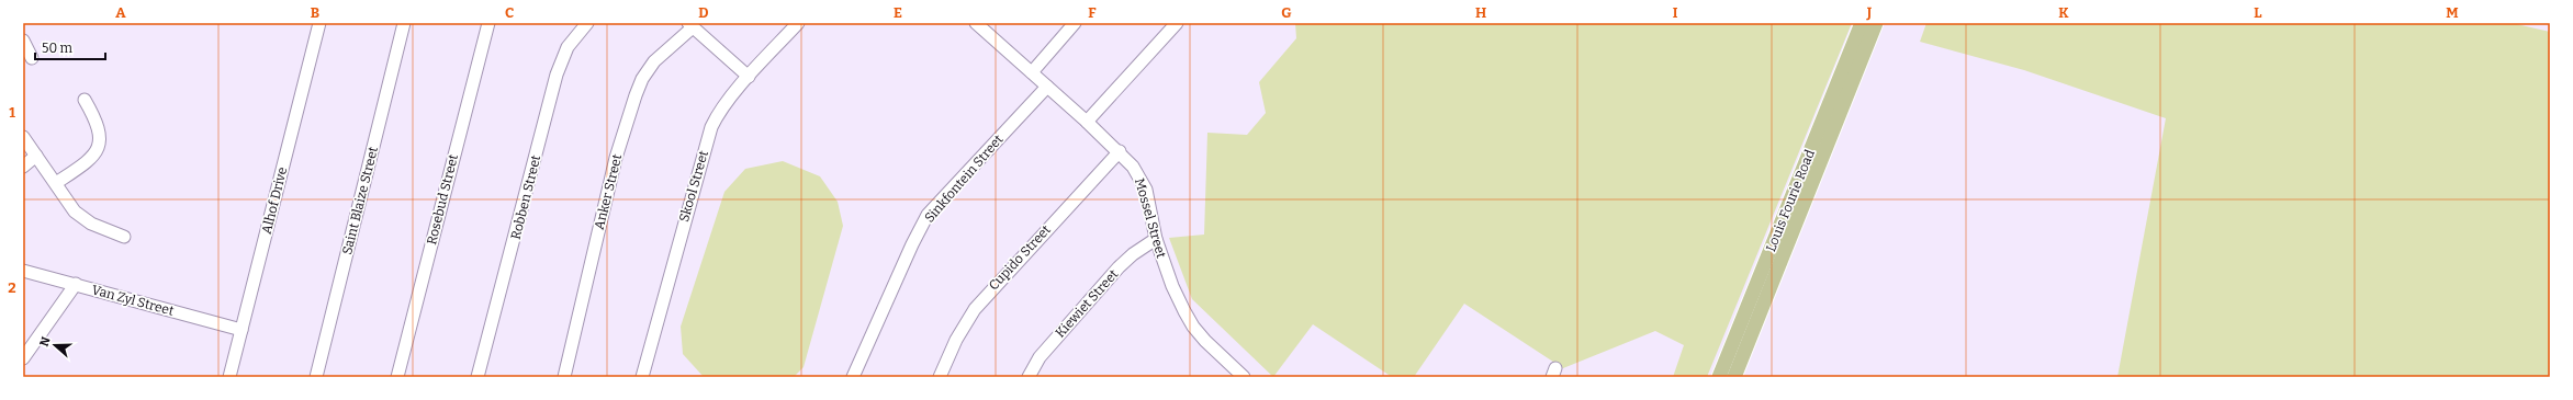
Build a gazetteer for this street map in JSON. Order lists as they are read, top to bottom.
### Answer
{
  "streets": {
    "main road": ["Louis Fourie Road"],
    "street": [
      "Sinkfontein Street",
      "Skool Street",
      "Anker Street",
      "Robben Street",
      "Rosebud Street",
      "Alhof Drive",
      "Saint Blaize Street",
      "Mossel Street",
      "Cupido Street",
      "Van Zyl Street",
      "Kiewiet Street"
    ]
  },
  "crossings": [
    ["Sinkfontein Street", "Mossel Street"],
    ["Alhof Drive", "Van Zyl Street"],
    ["Mossel Street", "Cupido Street"],
    ["Mossel Street", "Kiewiet Street"]
  ],
  "scale_bar": "50 m",
  "north": "left",
  "grid": {
    "columns": [
      "A",
      "B",
      "C",
      "D",
      "E",
      "F",
      "G",
      "H",
      "I",
      "J",
      "K",
      "L",
      "M"
    ],
    "rows": ["1", "2"]
  }
}
